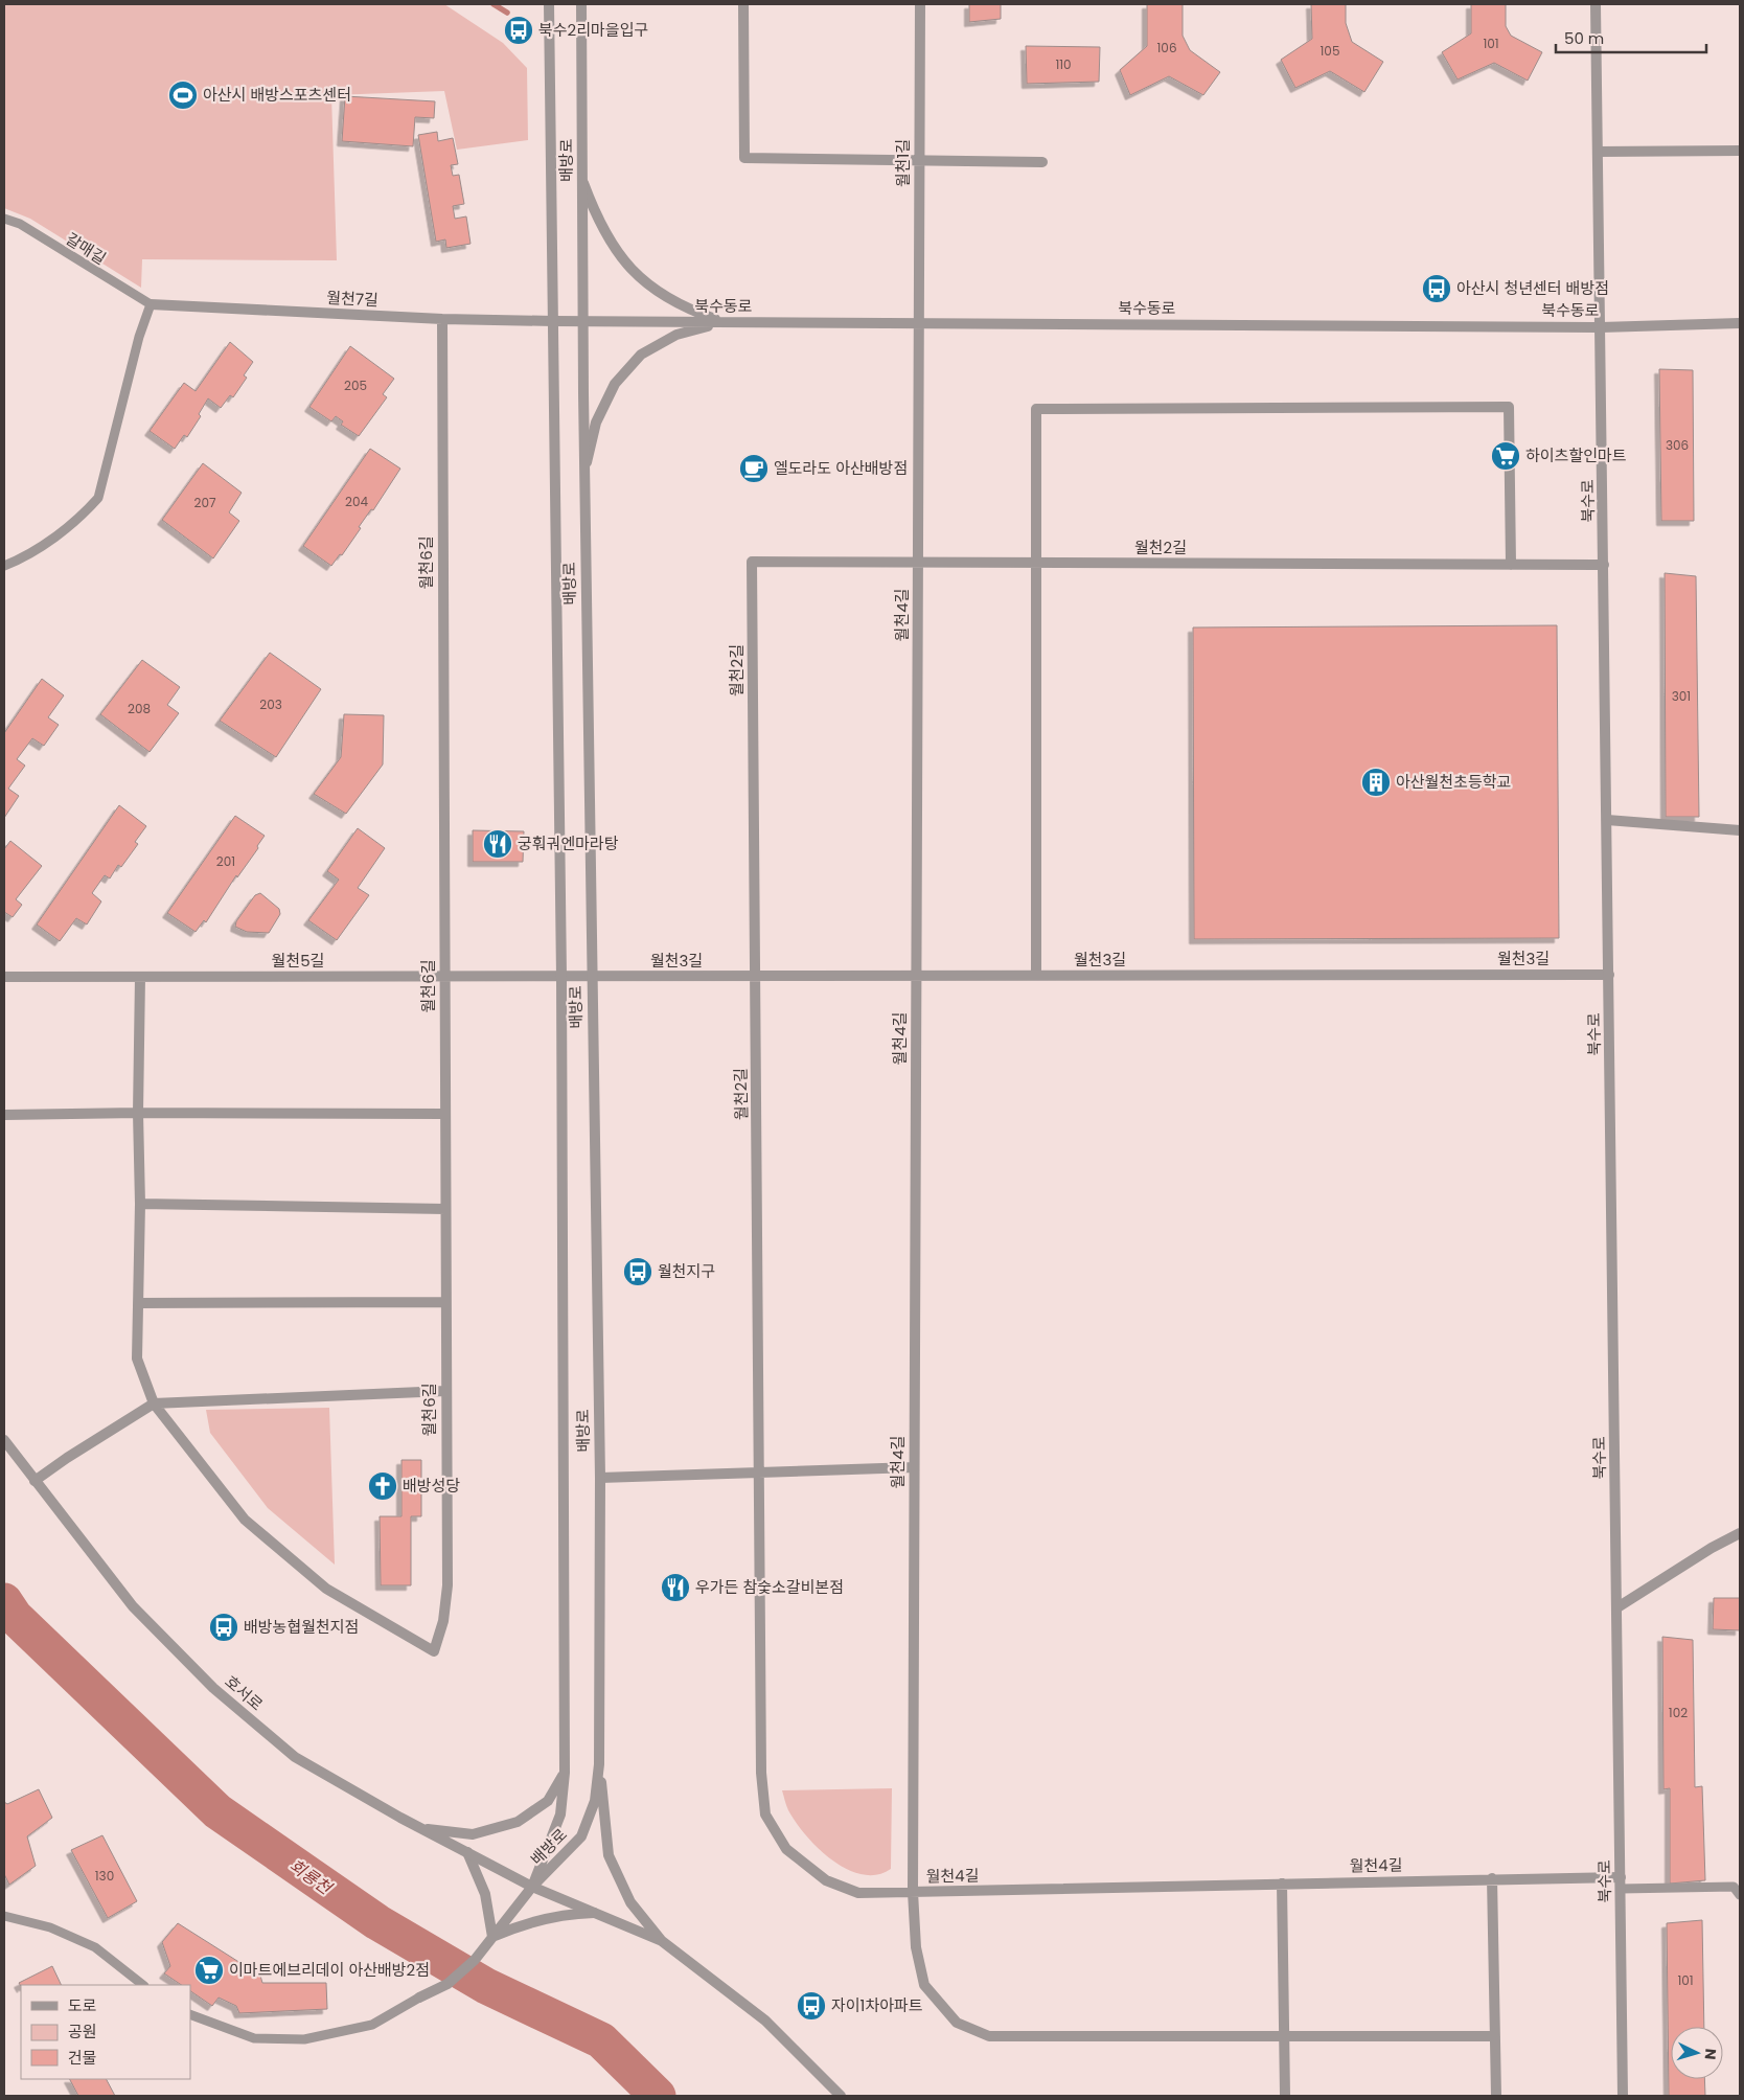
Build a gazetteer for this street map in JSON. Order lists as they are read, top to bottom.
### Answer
{
  "streets": {
    "street": [
      "배방로",
      "월천1길",
      "월천7길",
      "북수동로",
      "북수로",
      "월천2길",
      "월천6길",
      "월천4길",
      "월천3길",
      "월천5길",
      "호서로"
    ],
    "lane": ["갈매길"]
  },
  "crossings": [
    ["배방로", "월천7길"],
    ["배방로", "북수동로"],
    ["배방로", "월천3길"],
    ["배방로", "월천5길"],
    ["배방로", "호서로"],
    ["월천1길", "북수동로"],
    ["월천1길", "월천4길"],
    ["갈매길", "월천7길"],
    ["월천7길", "북수동로"],
    ["월천7길", "월천6길"],
    ["북수동로", "북수로"],
    ["북수동로", "월천4길"],
    ["북수로", "월천2길"],
    ["북수로", "월천4길"],
    ["북수로", "월천3길"],
    ["월천2길", "월천4길"],
    ["월천2길", "월천3길"],
    ["월천6길", "월천5길"],
    ["월천4길", "월천3길"],
    ["월천3길", "월천5길"]
  ],
  "water": ["회룡천"],
  "places": {
    "bus stop": [
      "북수2리마을입구",
      "아산시 청년센터 배방점",
      "월천지구",
      "배방농협월천지점",
      "자이1차아파트"
    ],
    "sports": ["아산시 배방스포츠센터"],
    "supermarket": ["하이츠할인마트", "이마트에브리데이 아산배방2점"],
    "cafe": ["엘도라도 아산배방점"],
    "building": ["아산월천초등학교"],
    "restaurant": ["궁훠궈엔마라탕", "우가든 참숯소갈비본점"],
    "church": ["배방성당"]
  },
  "house_numbers": [
    "101",
    "106",
    "105",
    "110",
    "205",
    "306",
    "204",
    "207",
    "301",
    "203",
    "208",
    "201",
    "102",
    "130",
    "101"
  ],
  "legend": ["도로", "공원", "건물"],
  "scale_bar": "50 m",
  "north": "right"
}
